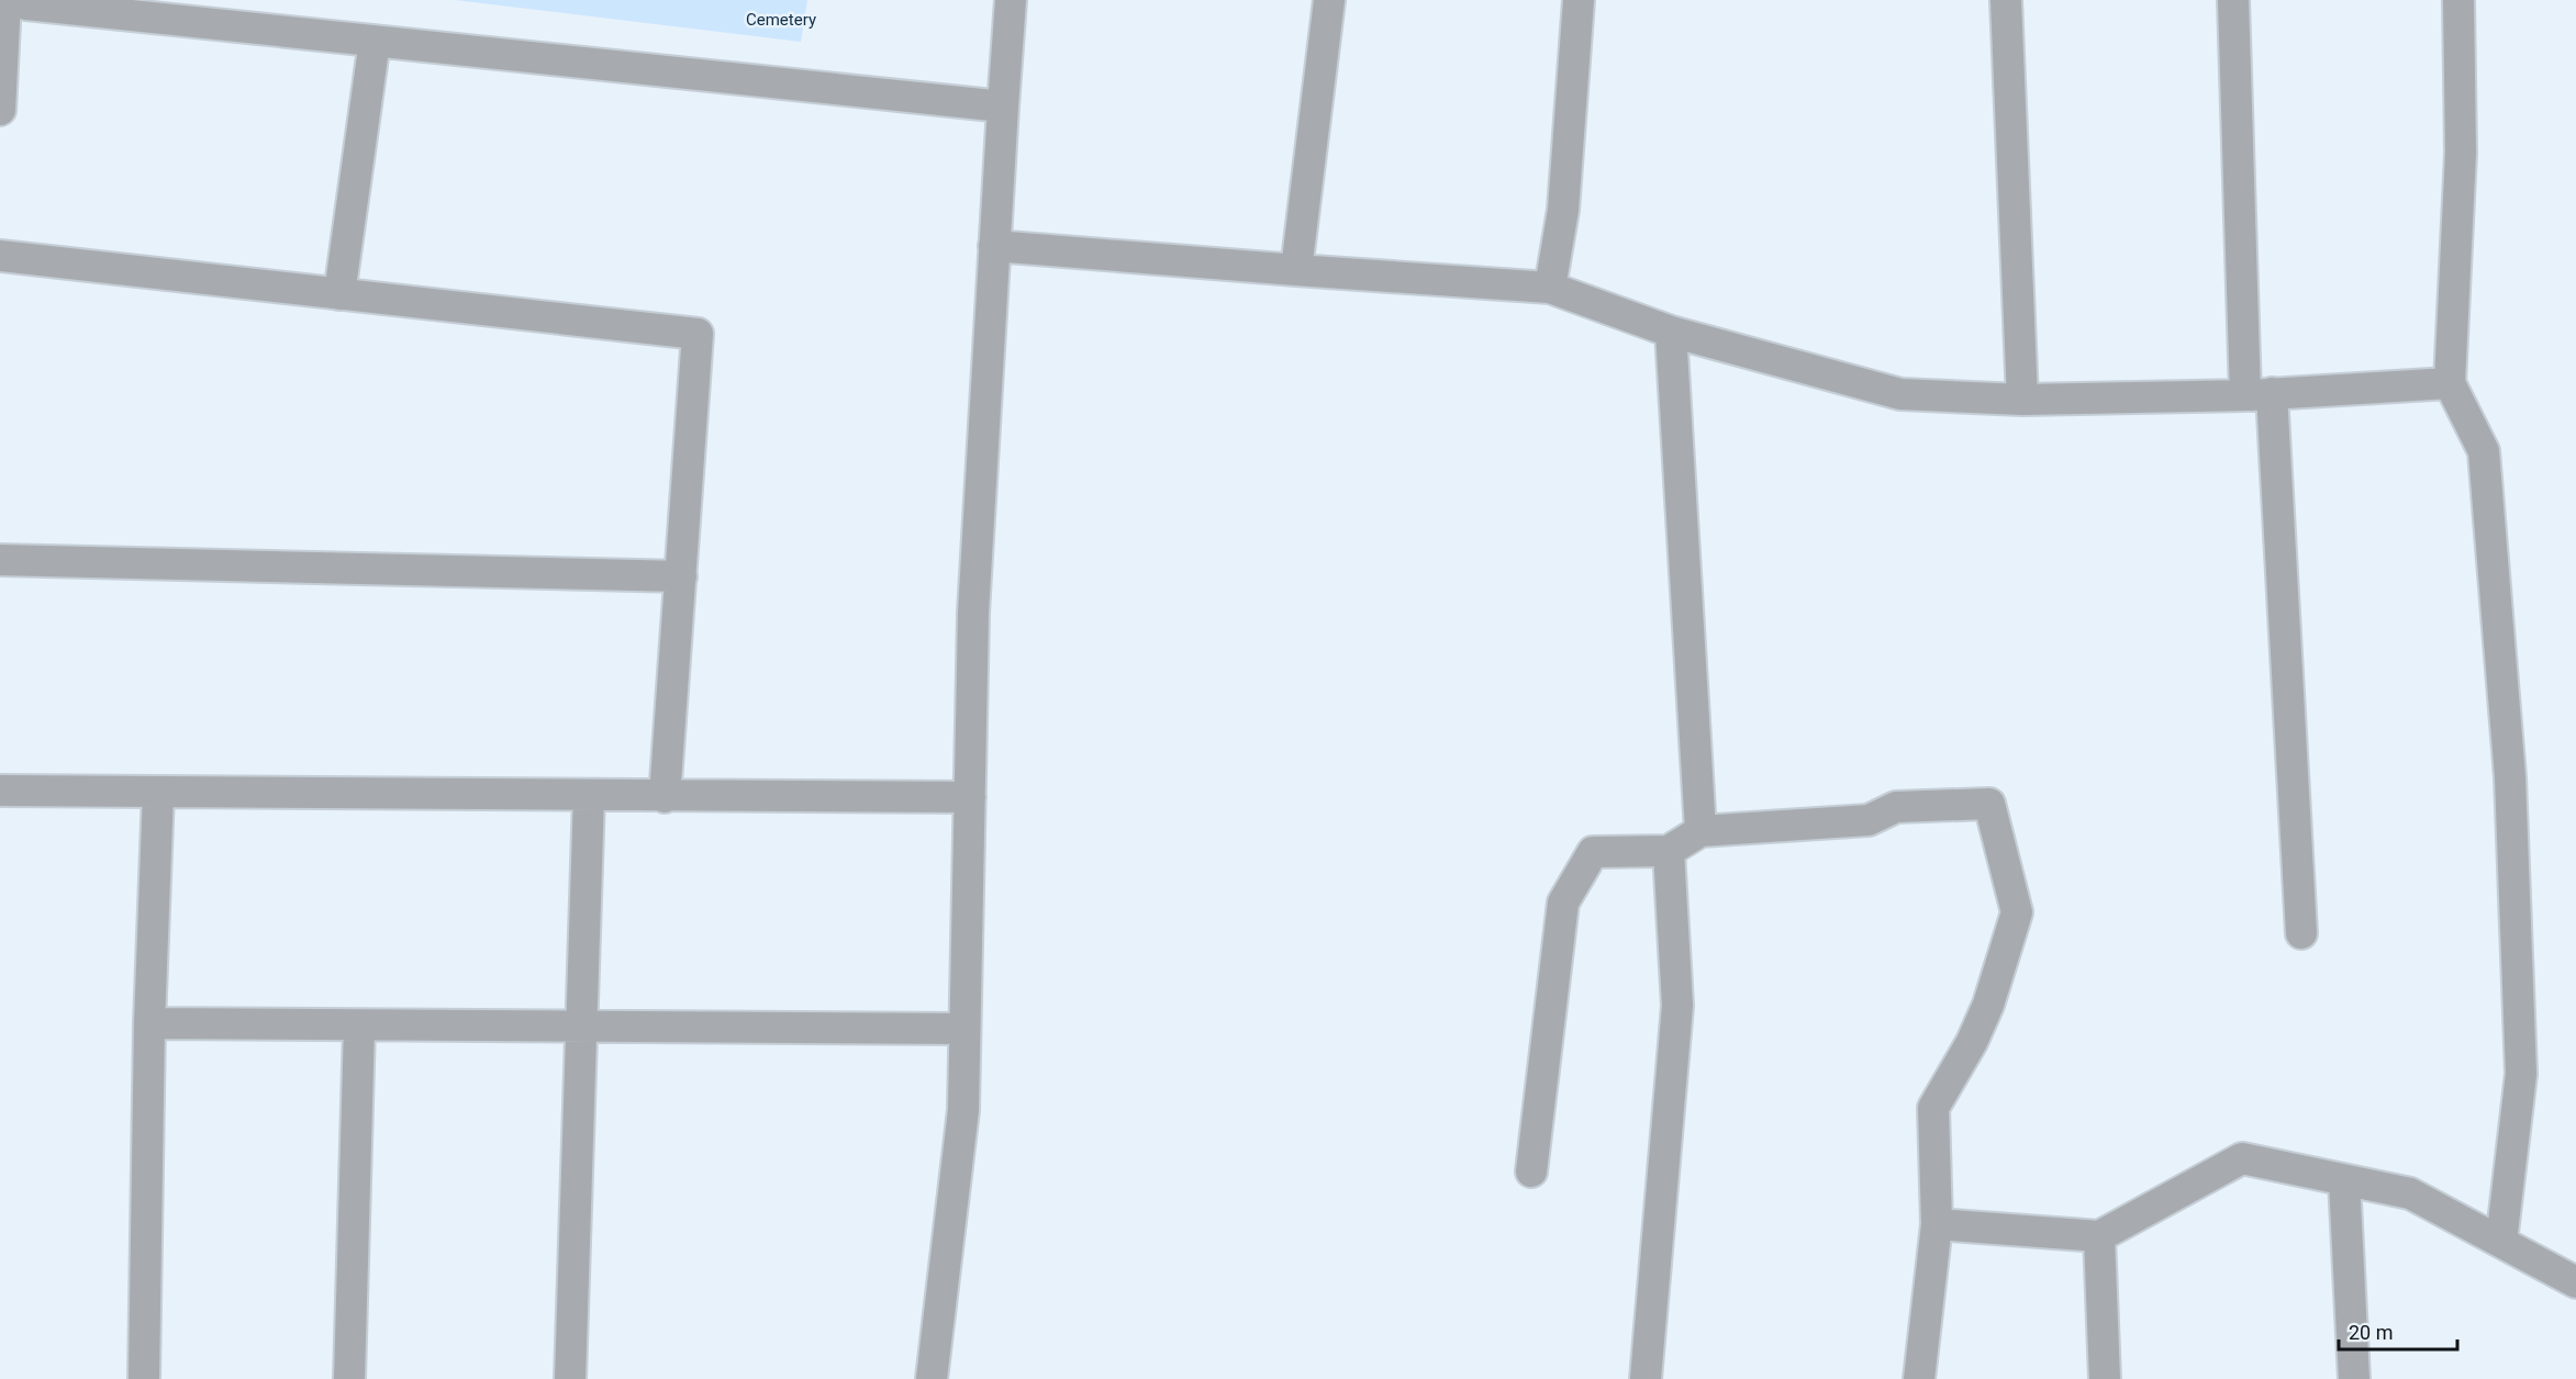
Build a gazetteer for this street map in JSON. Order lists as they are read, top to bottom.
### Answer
{
  "parks": ["Cemetery"],
  "scale_bar": "20 m"
}
